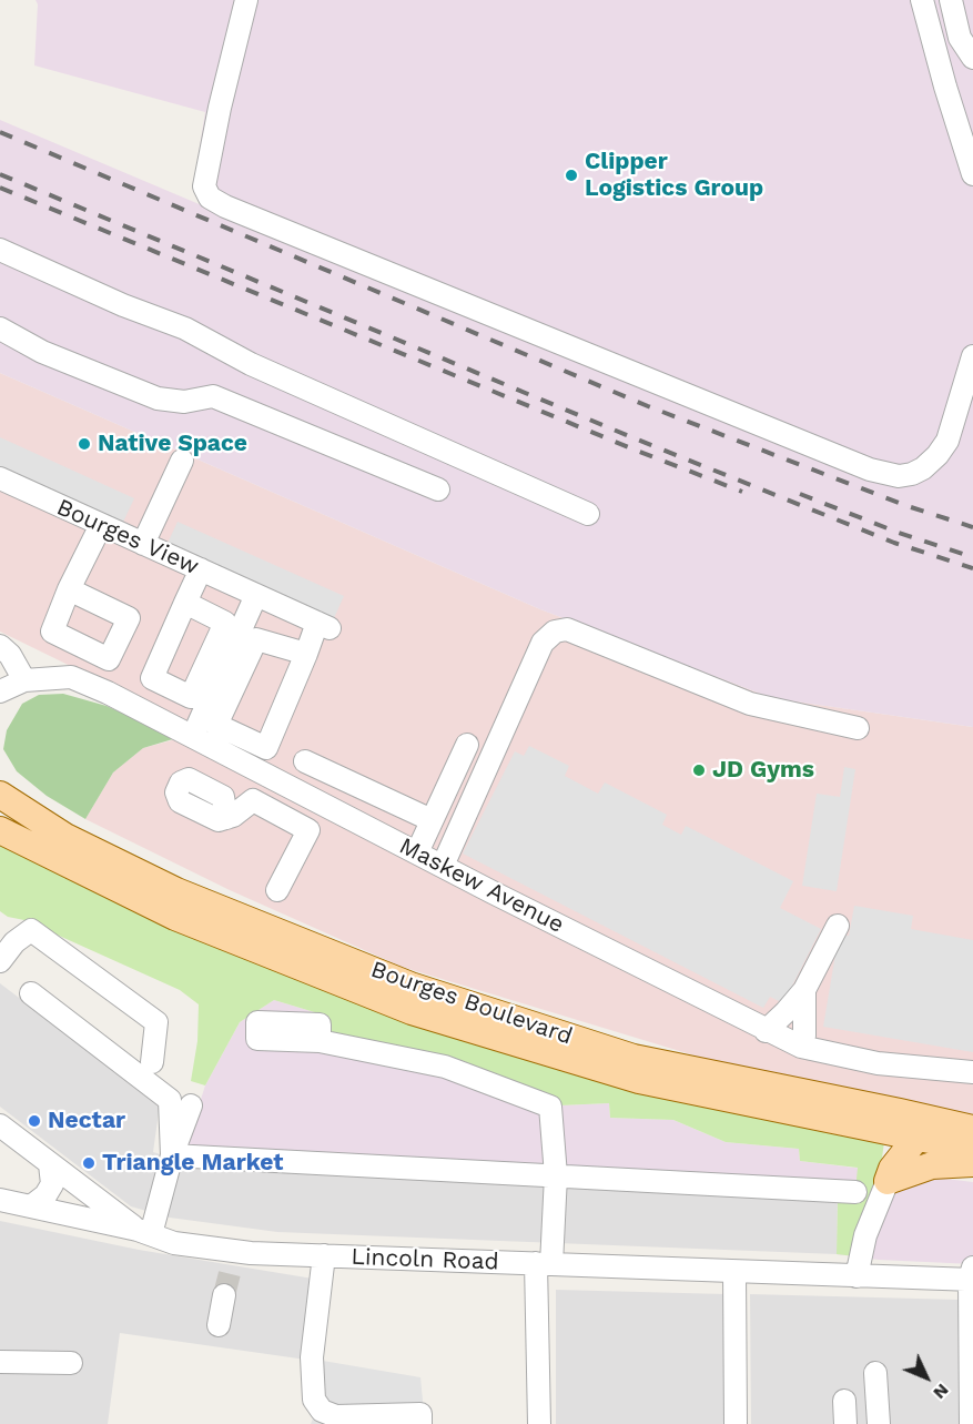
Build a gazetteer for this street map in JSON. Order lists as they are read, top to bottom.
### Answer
{
  "streets": {
    "main road": ["Bourges Boulevard"],
    "street": ["Bourges View", "Maskew Avenue", "Lincoln Road"]
  },
  "places": [
    "Clipper Logistics Group",
    "Native Space",
    "JD Gyms",
    "Nectar",
    "Triangle Market"
  ],
  "north": "bottom right"
}
